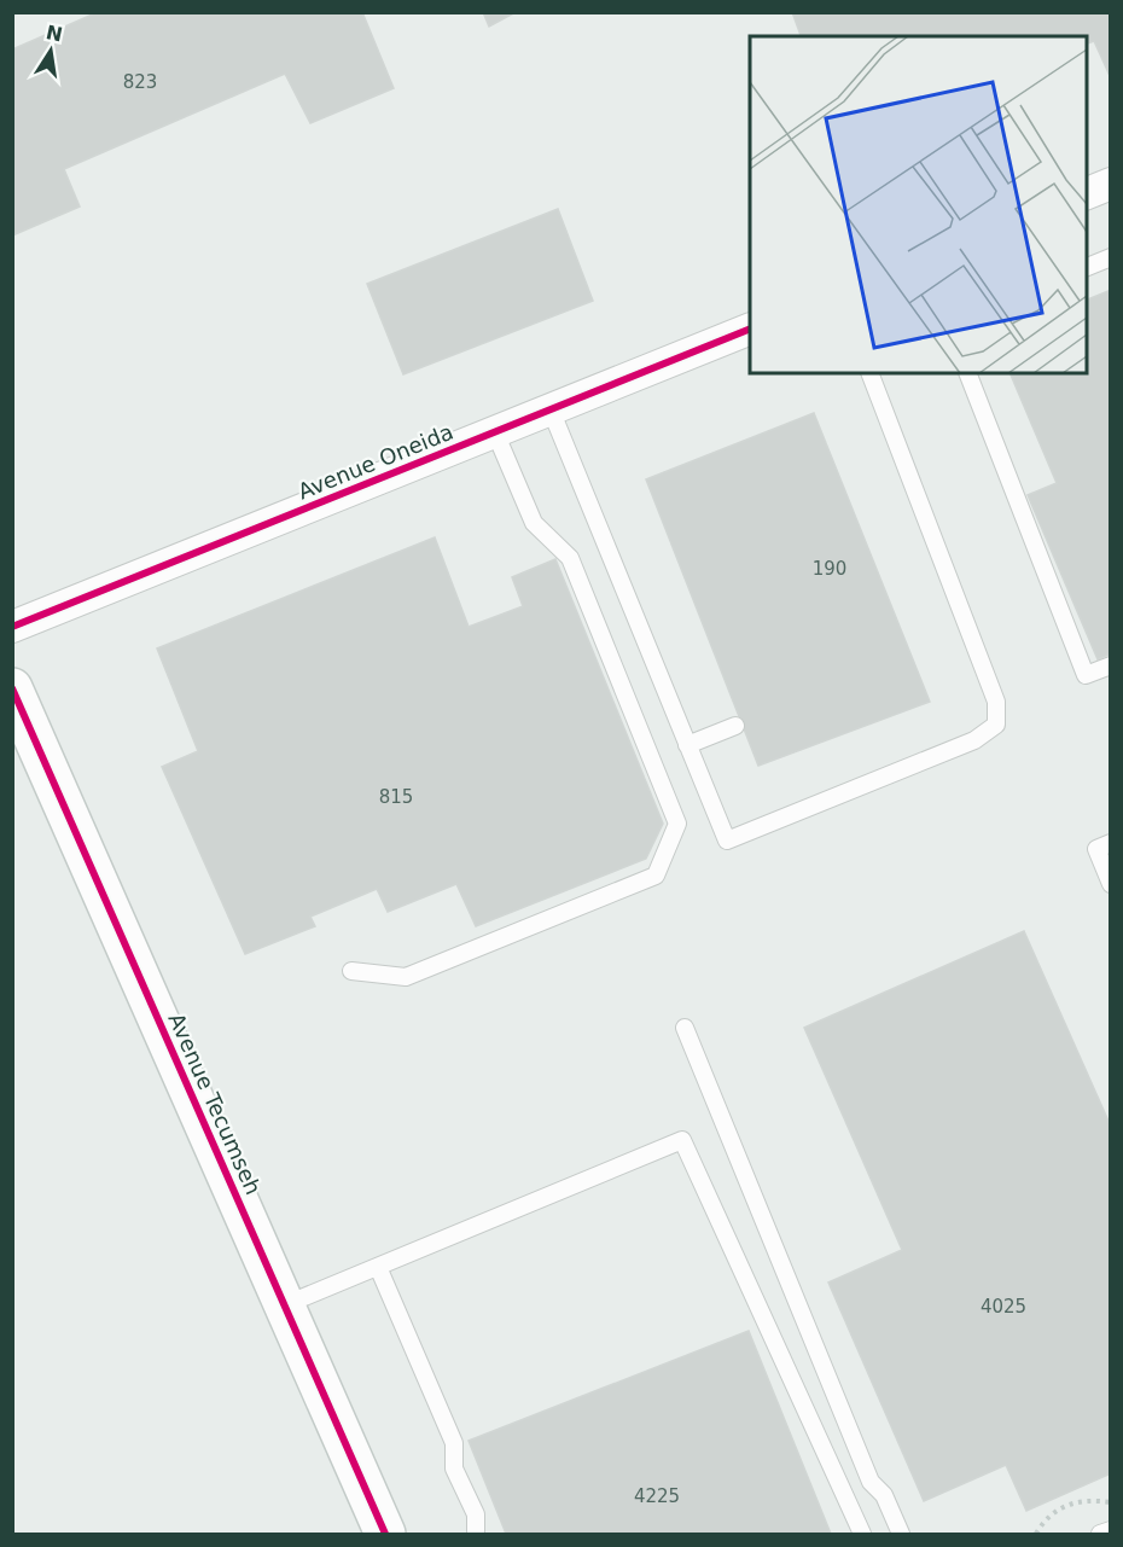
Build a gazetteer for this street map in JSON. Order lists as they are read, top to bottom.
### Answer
{
  "streets": {
    "street": ["Avenue Oneida", "Avenue Tecumseh"]
  },
  "house_numbers": [
    "823",
    "190",
    "815",
    "4025",
    "4225"
  ],
  "north": "top"
}
